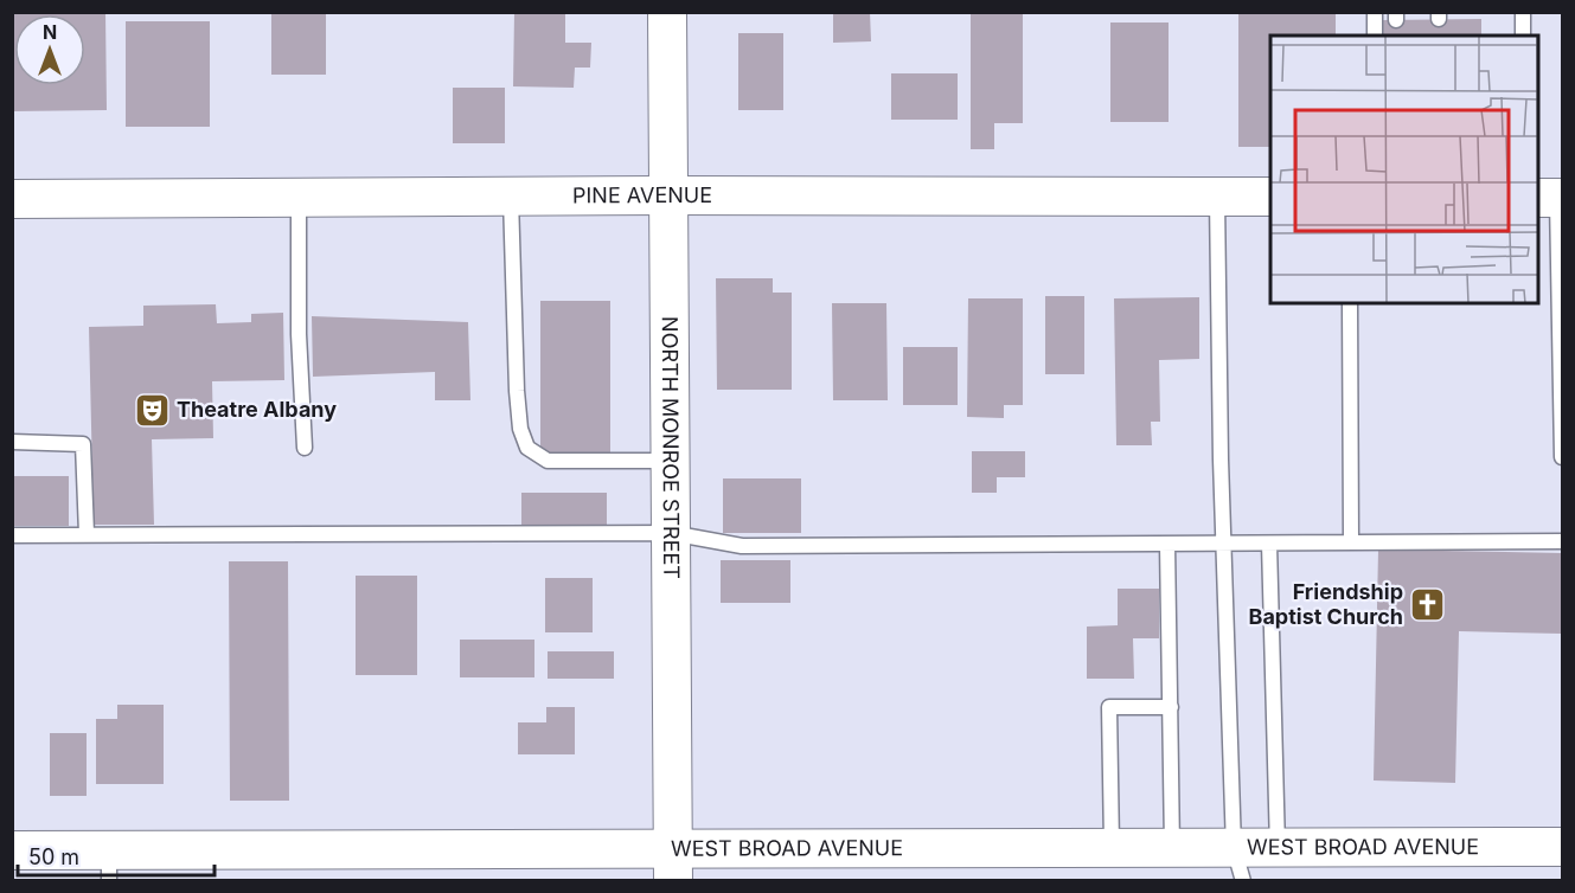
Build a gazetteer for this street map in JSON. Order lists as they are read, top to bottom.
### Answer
{
  "streets": {
    "main road": ["PINE AVENUE", "NORTH MONROE STREET", "WEST BROAD AVENUE"]
  },
  "crossings": [
    ["PINE AVENUE", "NORTH MONROE STREET"],
    ["NORTH MONROE STREET", "WEST BROAD AVENUE"]
  ],
  "places": {
    "theatre": ["Theatre Albany"],
    "church": ["Friendship Baptist Church"]
  },
  "scale_bar": "50 m",
  "north": "top"
}
